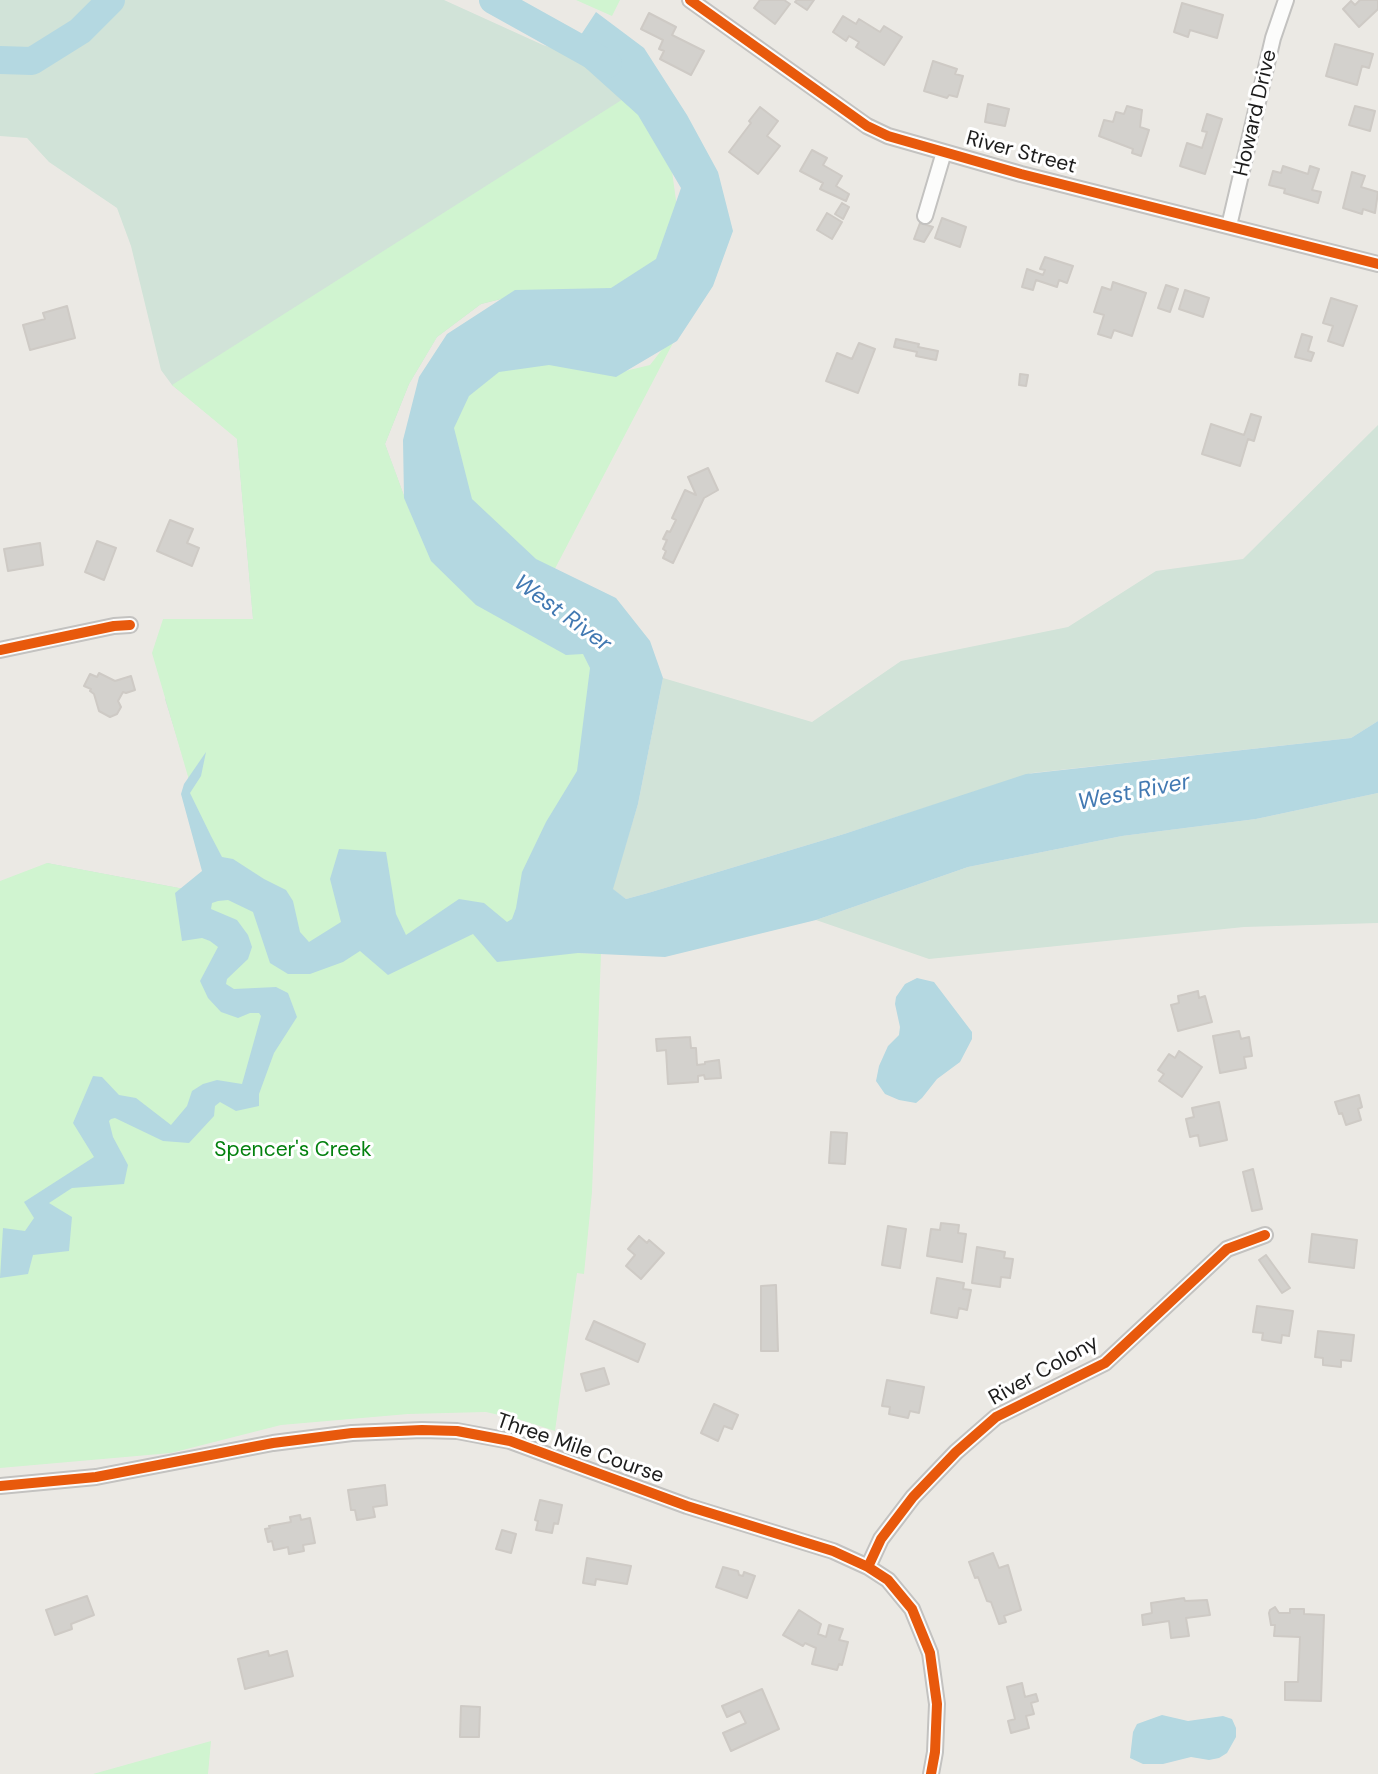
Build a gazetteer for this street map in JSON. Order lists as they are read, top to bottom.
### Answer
{
  "streets": {
    "street": [
      "Howard Drive",
      "River Street",
      "River Colony",
      "Three Mile Course"
    ]
  },
  "crossings": [
    ["Howard Drive", "River Street"],
    ["River Colony", "Three Mile Course"]
  ],
  "water": ["West River"],
  "parks": ["Spencer's Creek"]
}
